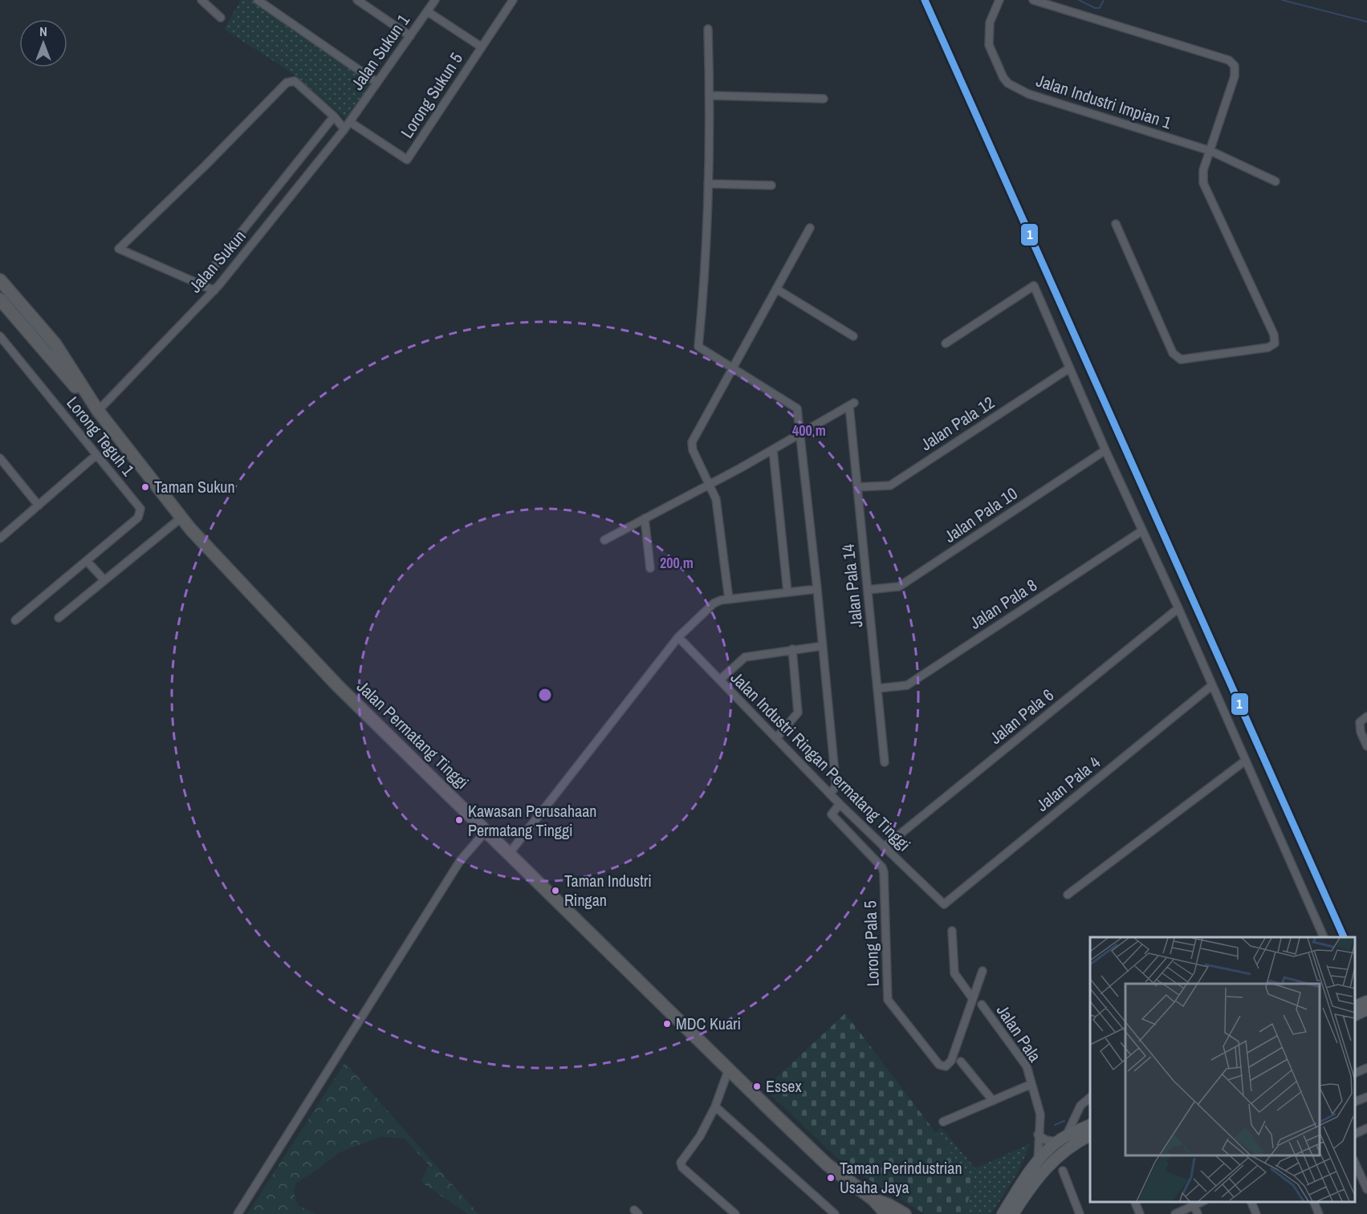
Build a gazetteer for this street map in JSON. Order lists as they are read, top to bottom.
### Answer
{
  "streets": {
    "highway": ["Jalan Permatang Tinggi"],
    "street": [
      "Jalan Sukun 1",
      "Lorong Sukun 5",
      "Jalan Industri Impian 1",
      "Jalan Sukun",
      "Jalan Pala 12",
      "Lorong Teguh 1",
      "Jalan Pala 10",
      "Jalan Pala 14",
      "Jalan Pala 8",
      "Jalan Pala 6",
      "Jalan Industri Ringan Permatang Tinggi",
      "Jalan Pala 4",
      "Lorong Pala 5",
      "Jalan Pala"
    ]
  },
  "crossings": [
    ["Jalan Sukun 1", "Lorong Sukun 5"],
    ["Jalan Sukun 1", "Jalan Sukun"],
    ["Lorong Sukun 5", "Jalan Sukun"],
    ["Jalan Sukun", "Jalan Permatang Tinggi"],
    ["Jalan Pala 12", "Jalan Pala 14"],
    ["Jalan Pala 10", "Jalan Pala 14"],
    ["Jalan Pala 14", "Jalan Pala 8"],
    ["Jalan Pala 6", "Jalan Industri Ringan Permatang Tinggi"],
    ["Jalan Industri Ringan Permatang Tinggi", "Jalan Pala 4"],
    ["Jalan Industri Ringan Permatang Tinggi", "Lorong Pala 5"]
  ],
  "places": [
    "Taman Sukun",
    "Kawasan Perusahaan Permatang Tinggi",
    "Taman Industri Ringan",
    "MDC Kuari",
    "Essex",
    "Taman Perindustrian Usaha Jaya"
  ],
  "lines": ["rail line 1"],
  "north": "top",
  "rings": ["400 m", "200 m"]
}
